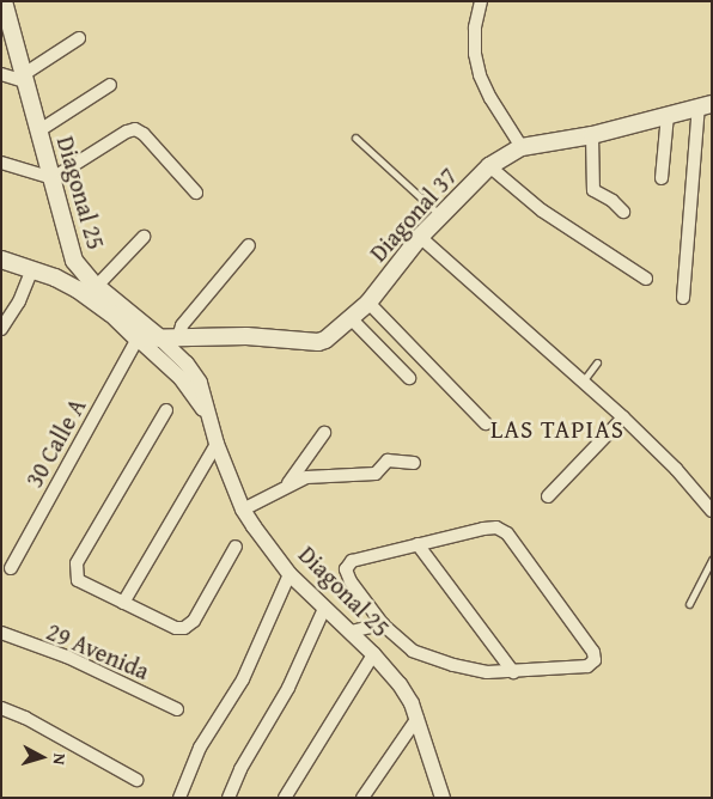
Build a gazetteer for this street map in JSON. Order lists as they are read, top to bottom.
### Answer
{
  "streets": {
    "main road": ["Diagonal 25", "Diagonal 37"],
    "street": ["30 Calle A", "29 Avenida"]
  },
  "crossings": [
    ["Diagonal 25", "Diagonal 37"],
    ["Diagonal 25", "30 Calle A"],
    ["Diagonal 37", "30 Calle A"]
  ],
  "districts": ["LAS TAPIAS"],
  "north": "right"
}
